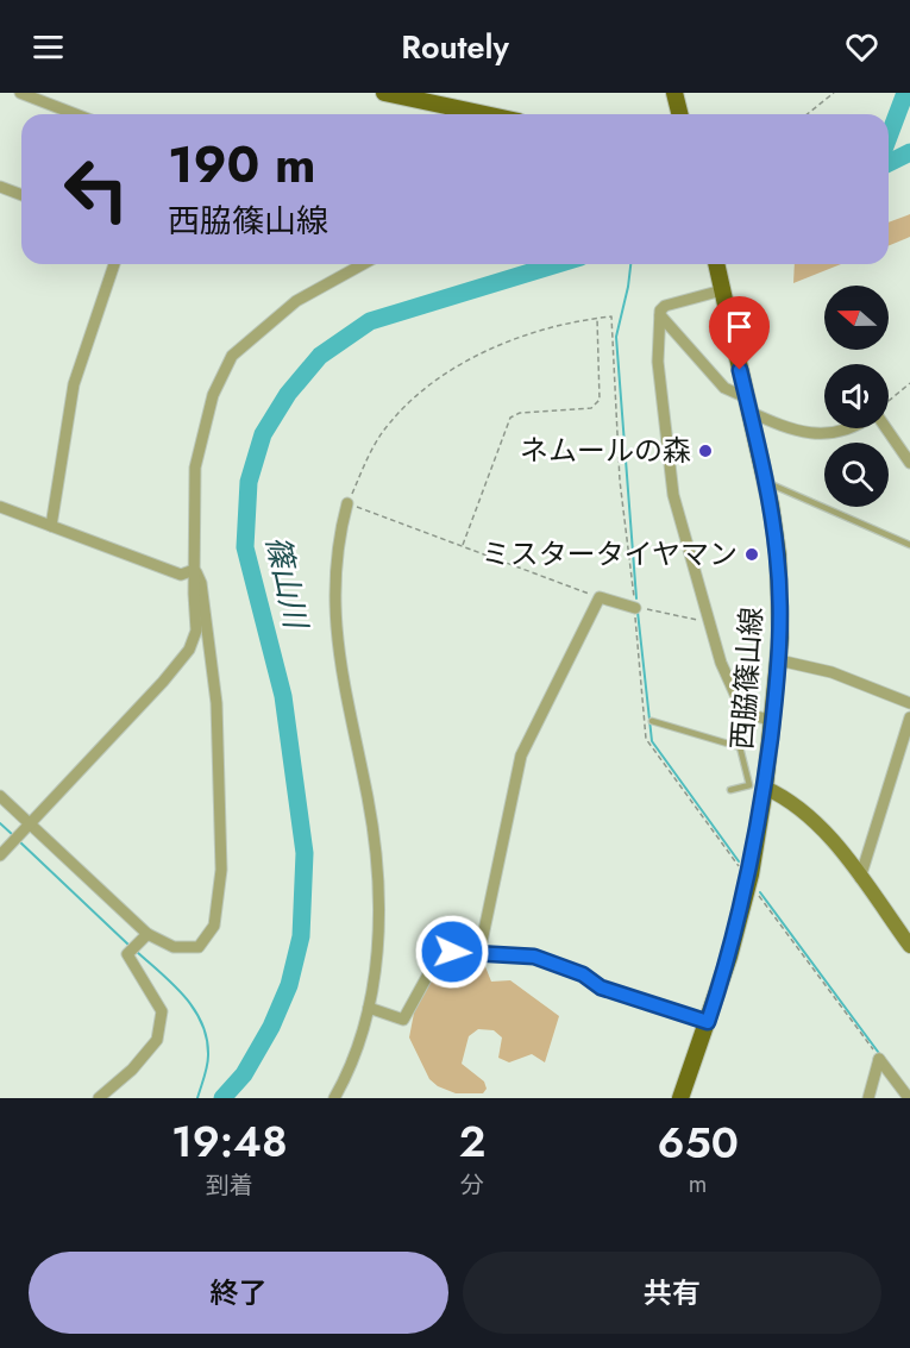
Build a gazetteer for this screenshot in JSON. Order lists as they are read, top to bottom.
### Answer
{
  "streets": {
    "main road": ["西脇篠山線"]
  },
  "water": ["篠山川"],
  "places": ["ネムールの森", "ミスタータイヤマン"],
  "north": "left",
  "page": {
    "header": "Routely",
    "turn": ["190 m", "西脇篠山線"],
    "eta": [
      "19:48",
      "到着",
      "2",
      "分",
      "650",
      "m"
    ],
    "buttons": ["終了", "共有"]
  }
}
